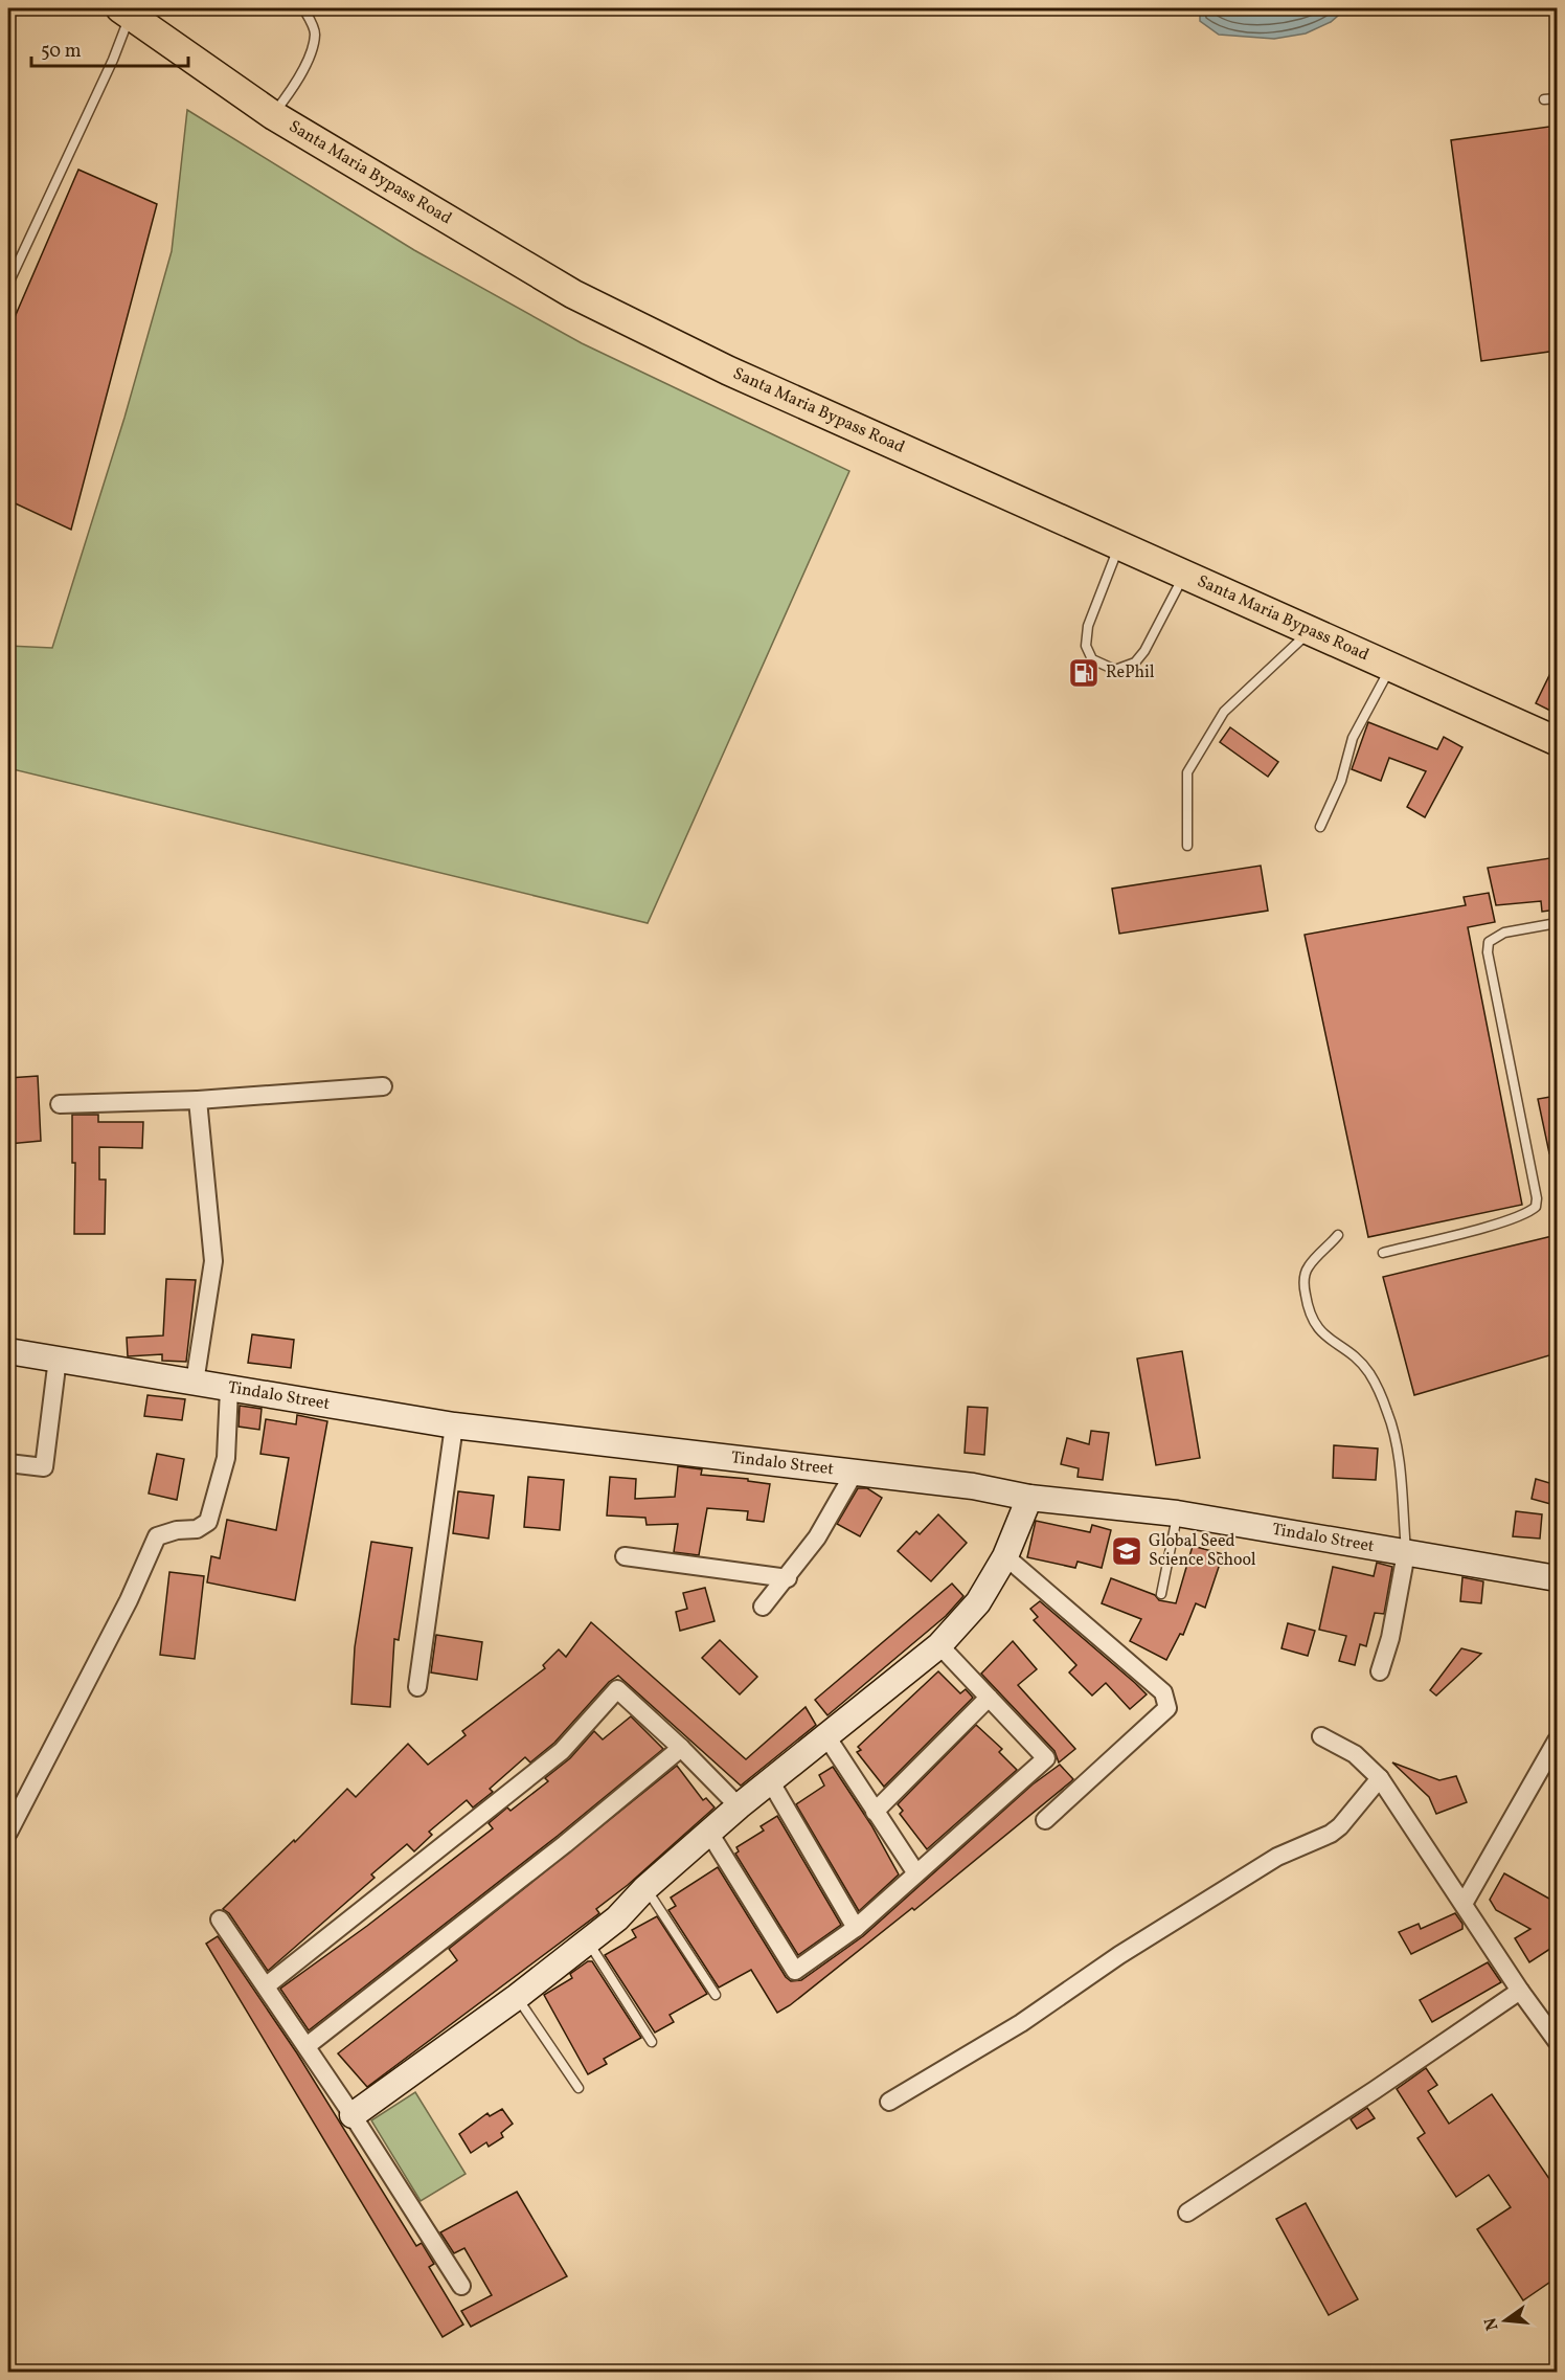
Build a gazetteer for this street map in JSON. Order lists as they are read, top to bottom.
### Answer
{
  "streets": {
    "main road": ["Santa Maria Bypass Road", "Tindalo Street"]
  },
  "places": {
    "fuel station": ["RePhil"],
    "school or university": ["Global Seed Science School"]
  },
  "scale_bar": "50 m",
  "north": "left"
}
